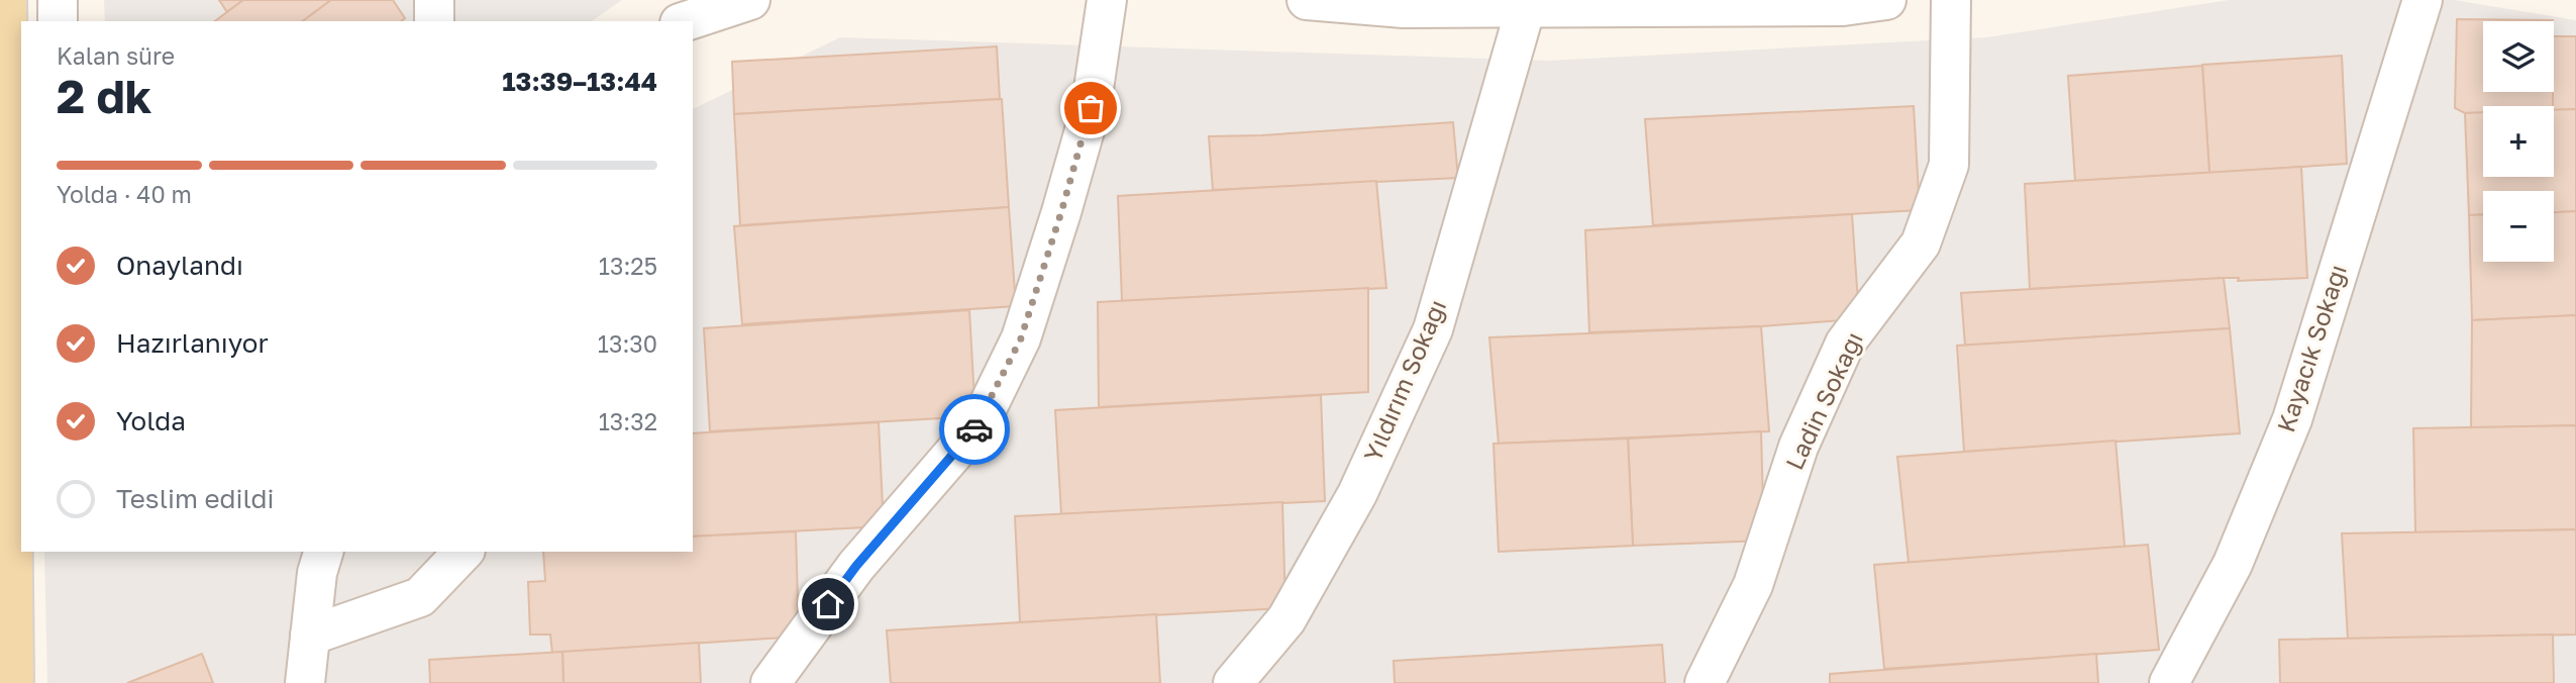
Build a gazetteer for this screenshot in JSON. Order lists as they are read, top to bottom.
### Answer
{
  "streets": {
    "street": ["Kayacık Sokağı", "Yıldırım Sokağı", "Ladin Sokağı"]
  },
  "page": {
    "map_buttons": ["+", "−"],
    "heading": ["2 dk", "Kalan süre", "13:39–13:44"],
    "bar": "Yolda · 40 m",
    "list": [
      ["Onaylandı", "13:25"],
      ["Hazırlanıyor", "13:30"],
      ["Yolda", "13:32"],
      "Teslim edildi"
    ]
  }
}
